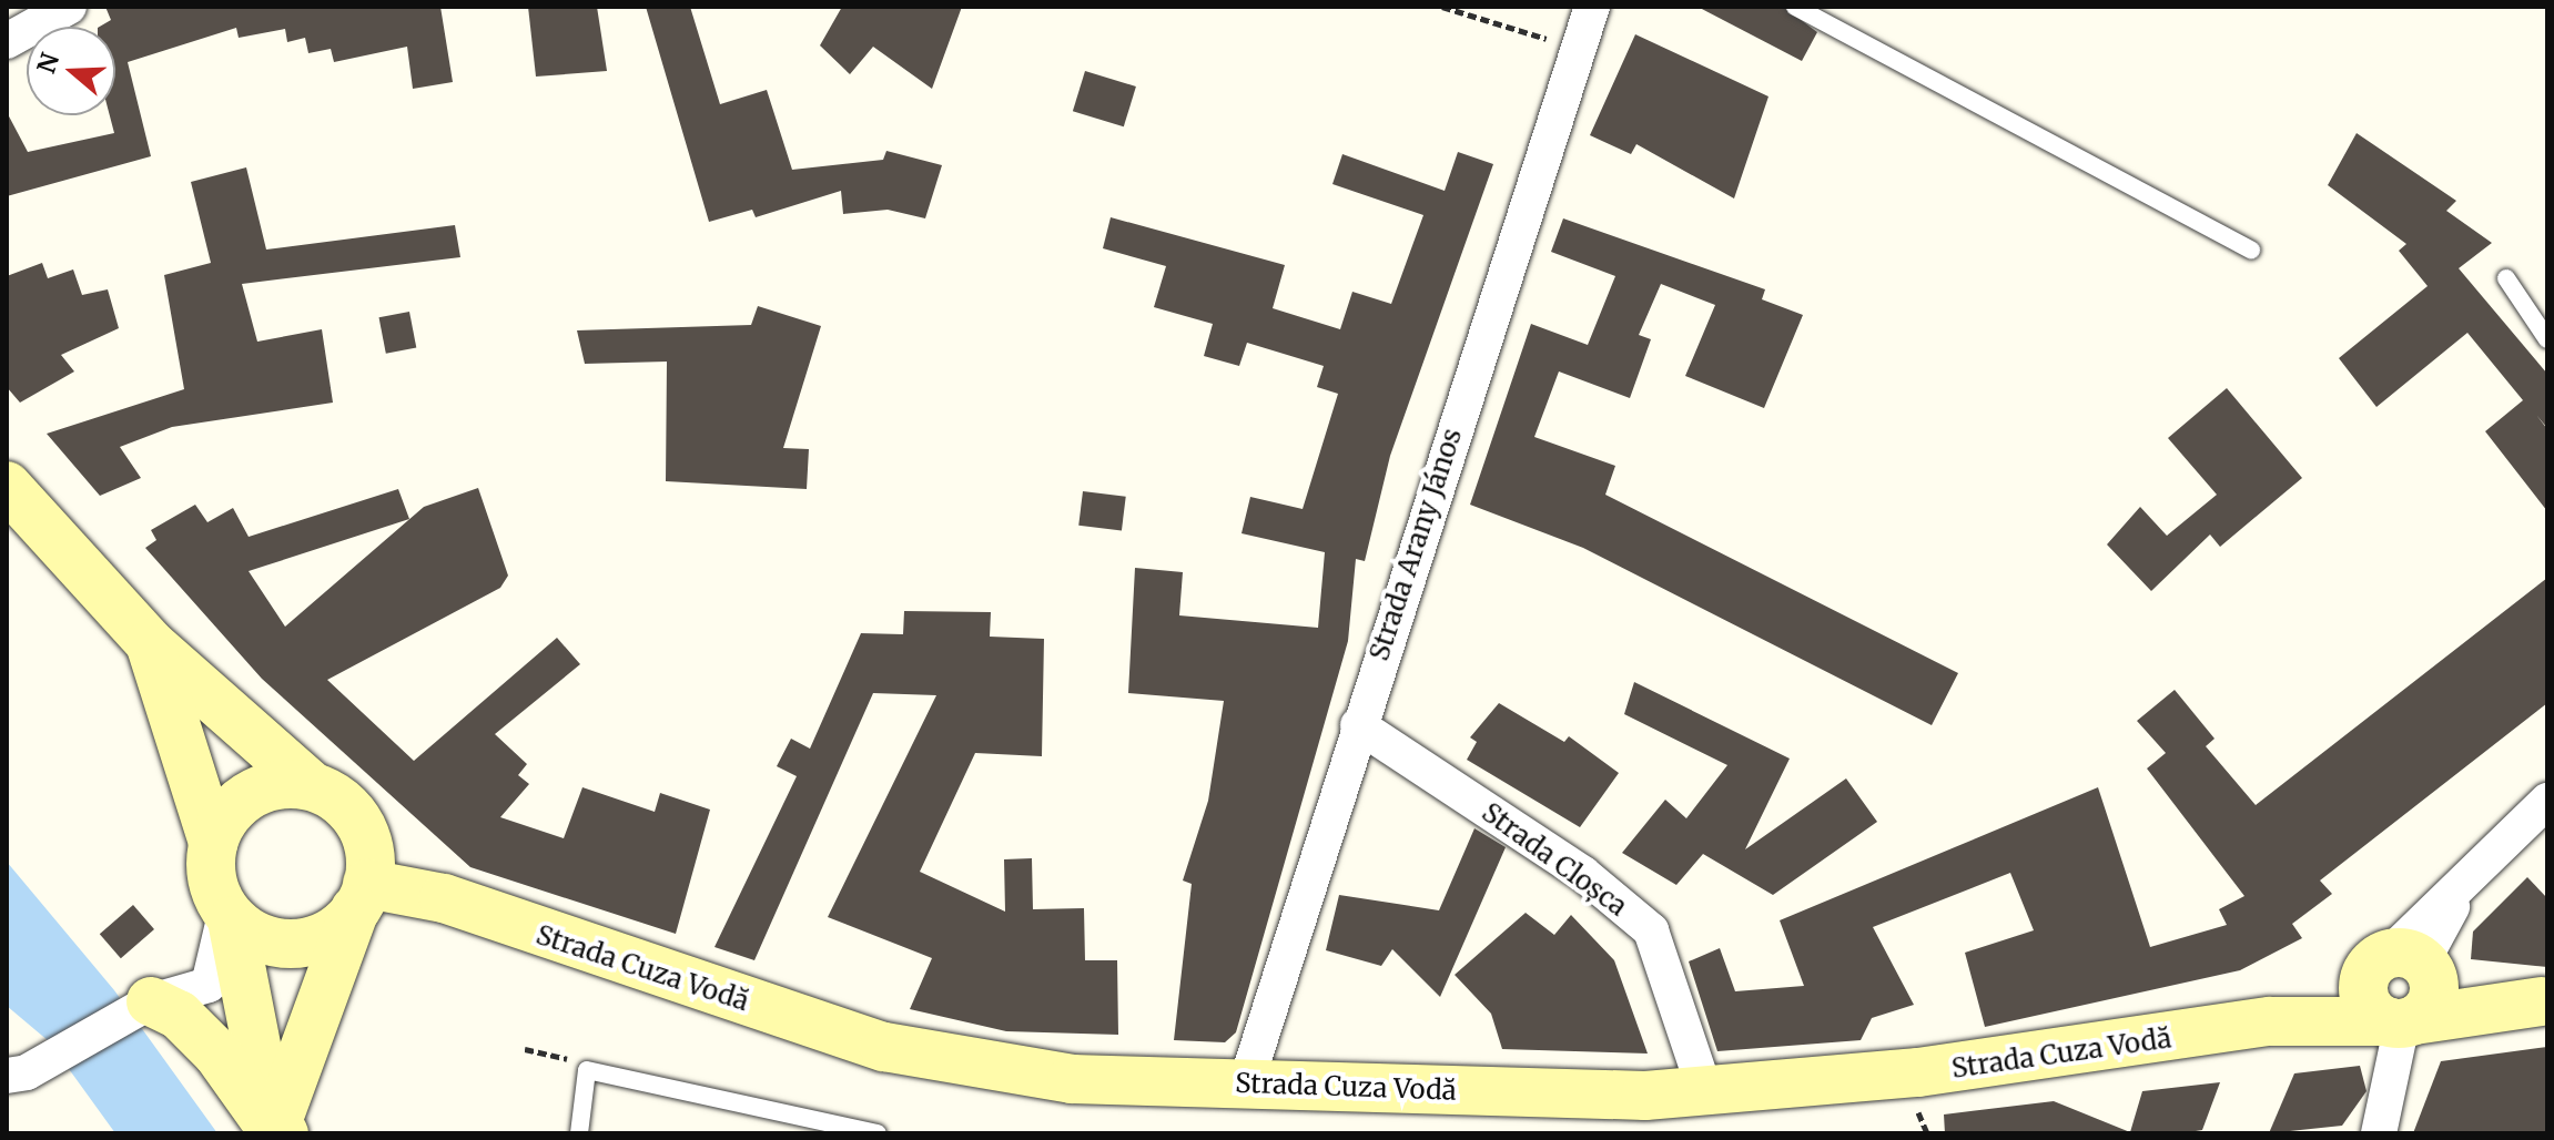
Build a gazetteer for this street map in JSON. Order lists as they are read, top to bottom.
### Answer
{
  "streets": {
    "main road": ["Strada Cuza Vodă"],
    "street": ["Strada Arany János", "Strada Cloșca"]
  },
  "crossings": [
    ["Strada Arany János", "Strada Cloșca"],
    ["Strada Arany János", "Strada Cuza Vodă"],
    ["Strada Cloșca", "Strada Cuza Vodă"]
  ],
  "north": "left"
}
